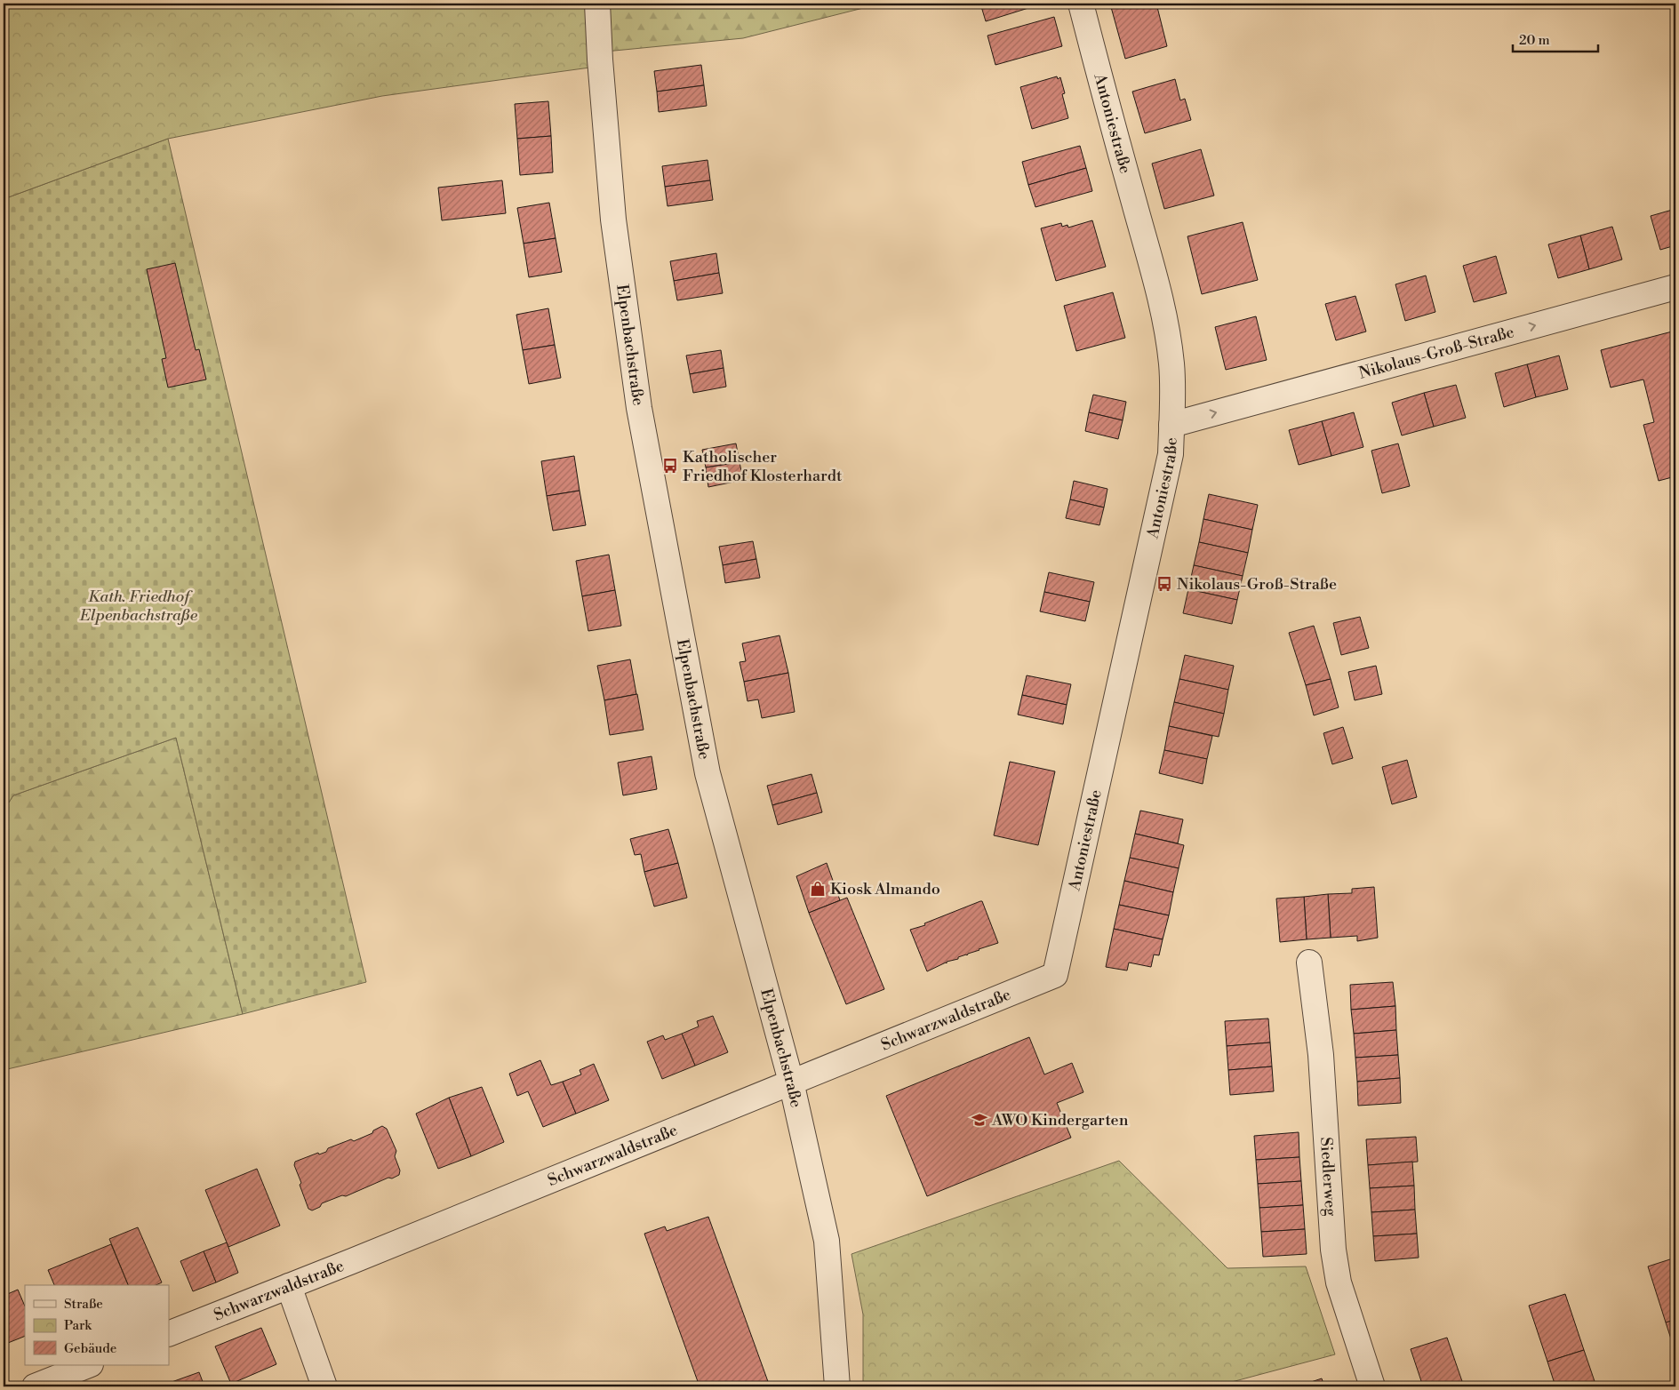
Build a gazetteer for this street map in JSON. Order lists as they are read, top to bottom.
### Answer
{
  "streets": {
    "street": [
      "Antoniestraße",
      "Elpenbachstraße",
      "Nikolaus-Groß-Straße",
      "Schwarzwaldstraße",
      "Siedlerweg"
    ]
  },
  "crossings": [
    ["Antoniestraße", "Nikolaus-Groß-Straße"],
    ["Antoniestraße", "Schwarzwaldstraße"],
    ["Elpenbachstraße", "Schwarzwaldstraße"]
  ],
  "one_way": ["Nikolaus-Groß-Straße"],
  "parks": ["Kath. Friedhof Elpenbachstraße"],
  "places": {
    "bus stop": ["Katholischer Friedhof Klosterhardt", "Nikolaus-Groß-Straße"],
    "shop": ["Kiosk Almando"],
    "school or university": ["AWO Kindergarten"]
  },
  "legend": ["Straße", "Park", "Gebäude"],
  "scale_bar": "20 m"
}
